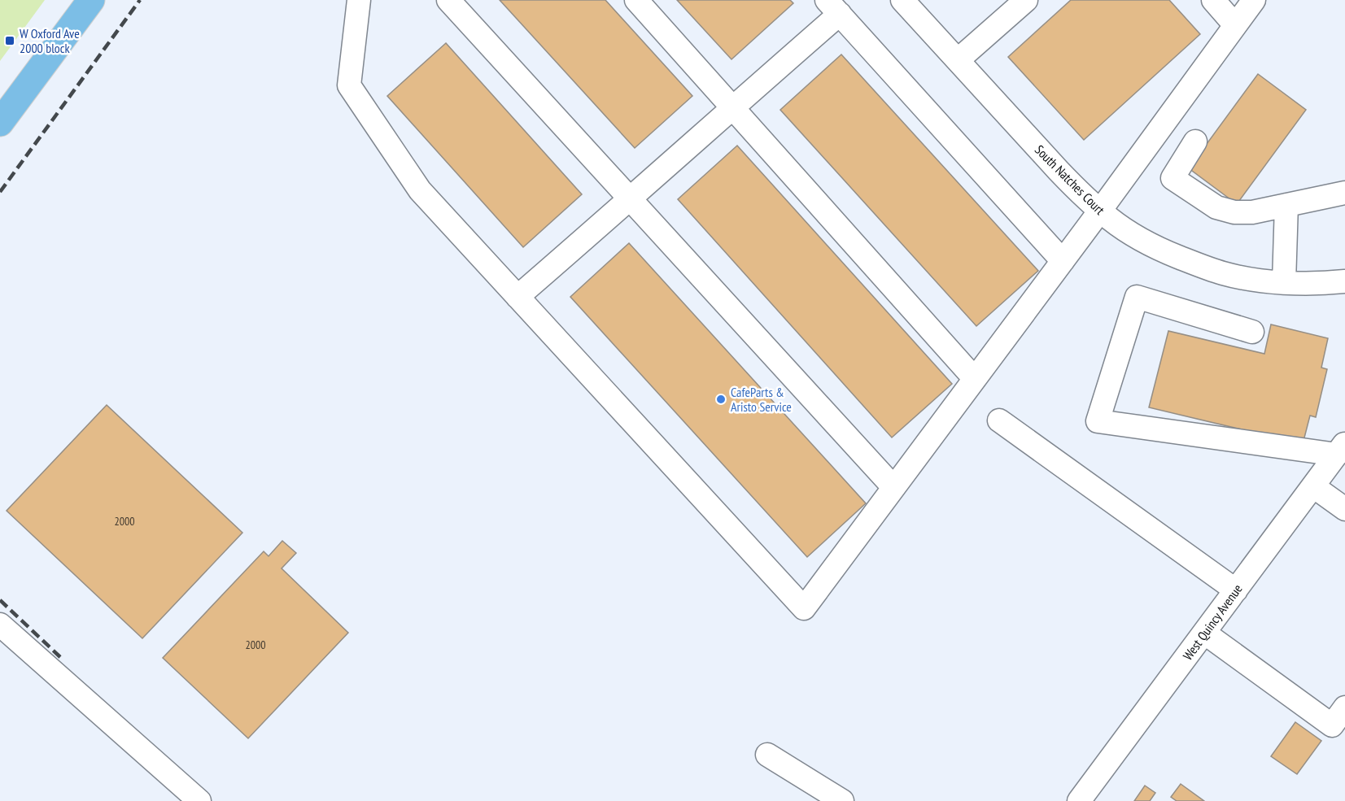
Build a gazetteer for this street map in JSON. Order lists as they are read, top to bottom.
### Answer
{
  "streets": {
    "street": ["South Natches Court", "West Quincy Avenue"]
  },
  "places": {
    "transit": ["W Oxford Ave 2000 block"],
    "other": ["CafeParts & Aristo Service"]
  },
  "house_numbers": ["2000", "2000"]
}
